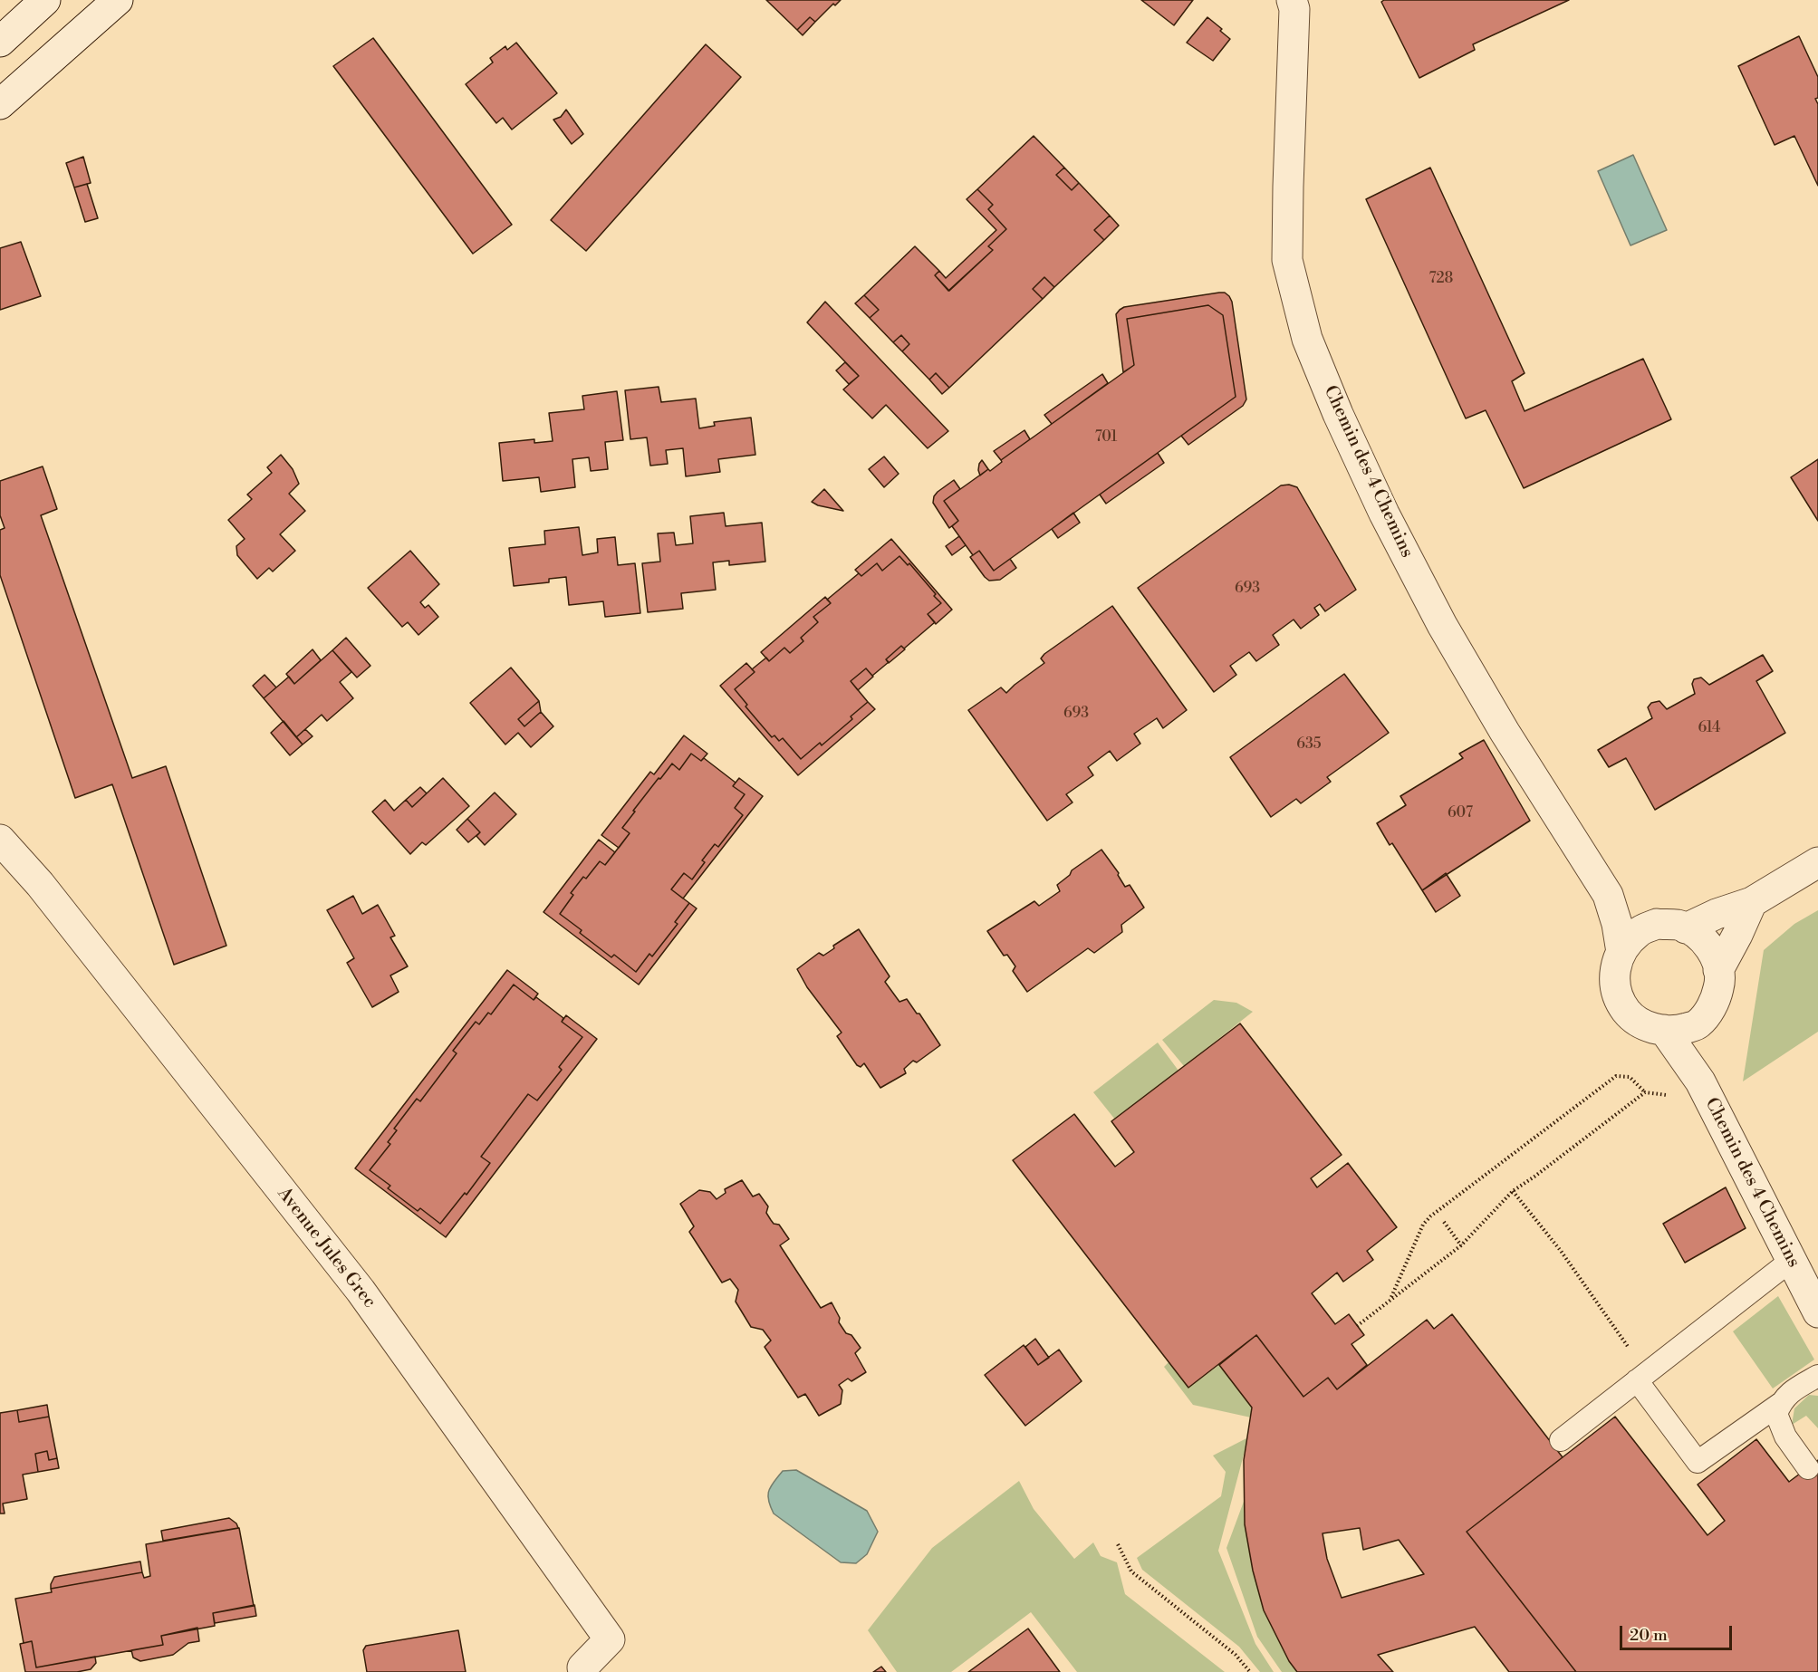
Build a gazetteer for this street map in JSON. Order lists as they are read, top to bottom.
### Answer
{
  "streets": {
    "street": ["Chemin des 4 Chemins", "Avenue Jules Grec"]
  },
  "house_numbers": [
    "728",
    "701",
    "693",
    "693",
    "614",
    "635",
    "607"
  ],
  "scale_bar": "20 m"
}
